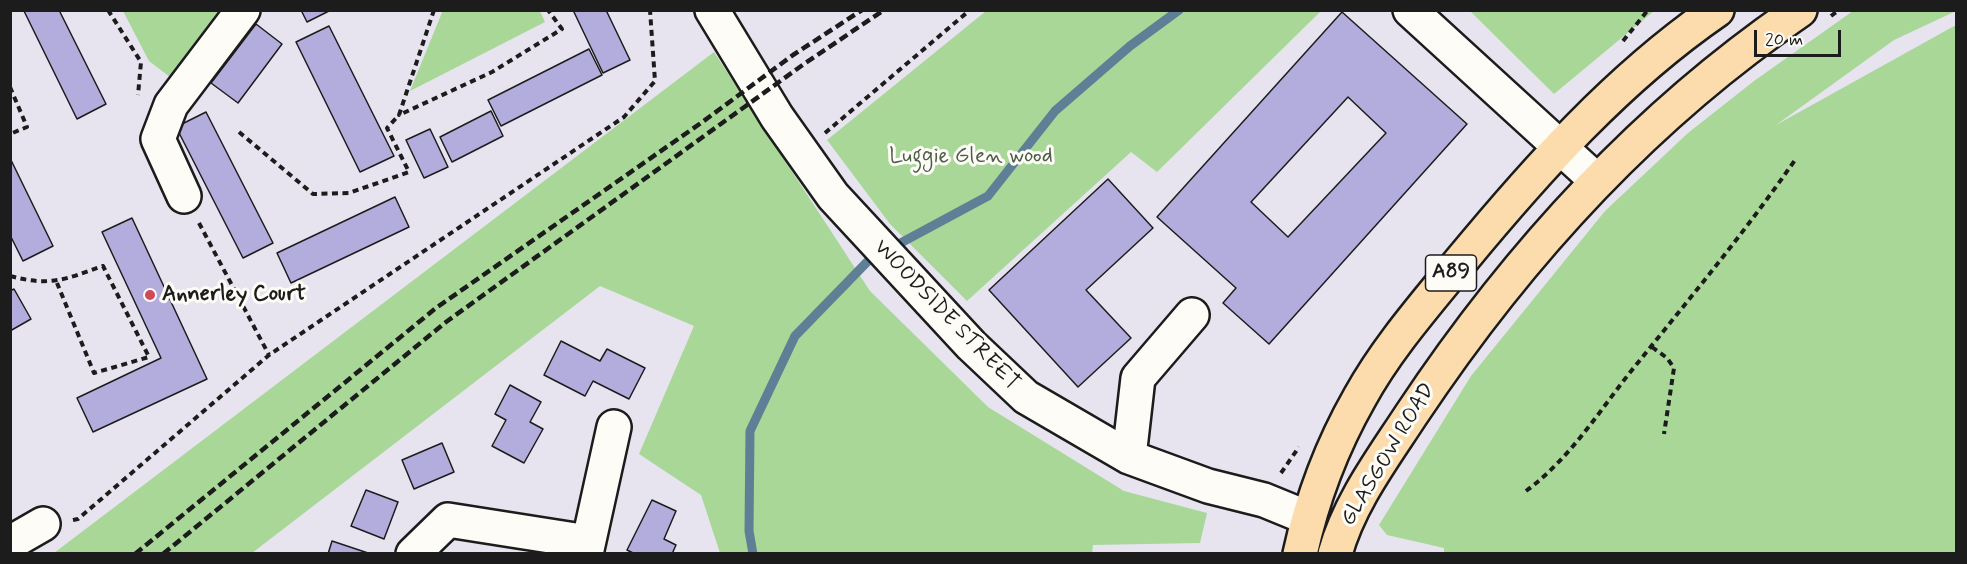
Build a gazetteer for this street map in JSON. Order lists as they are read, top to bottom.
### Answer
{
  "streets": {
    "main road": ["A89", "GLASGOW ROAD"],
    "street": ["WOODSIDE STREET"]
  },
  "crossings": [
    ["A89", "WOODSIDE STREET"],
    ["A89", "GLASGOW ROAD"],
    ["WOODSIDE STREET", "GLASGOW ROAD"]
  ],
  "parks": ["Luggie Glen wood"],
  "places": ["Annerley Court"],
  "scale_bar": "20 m"
}
